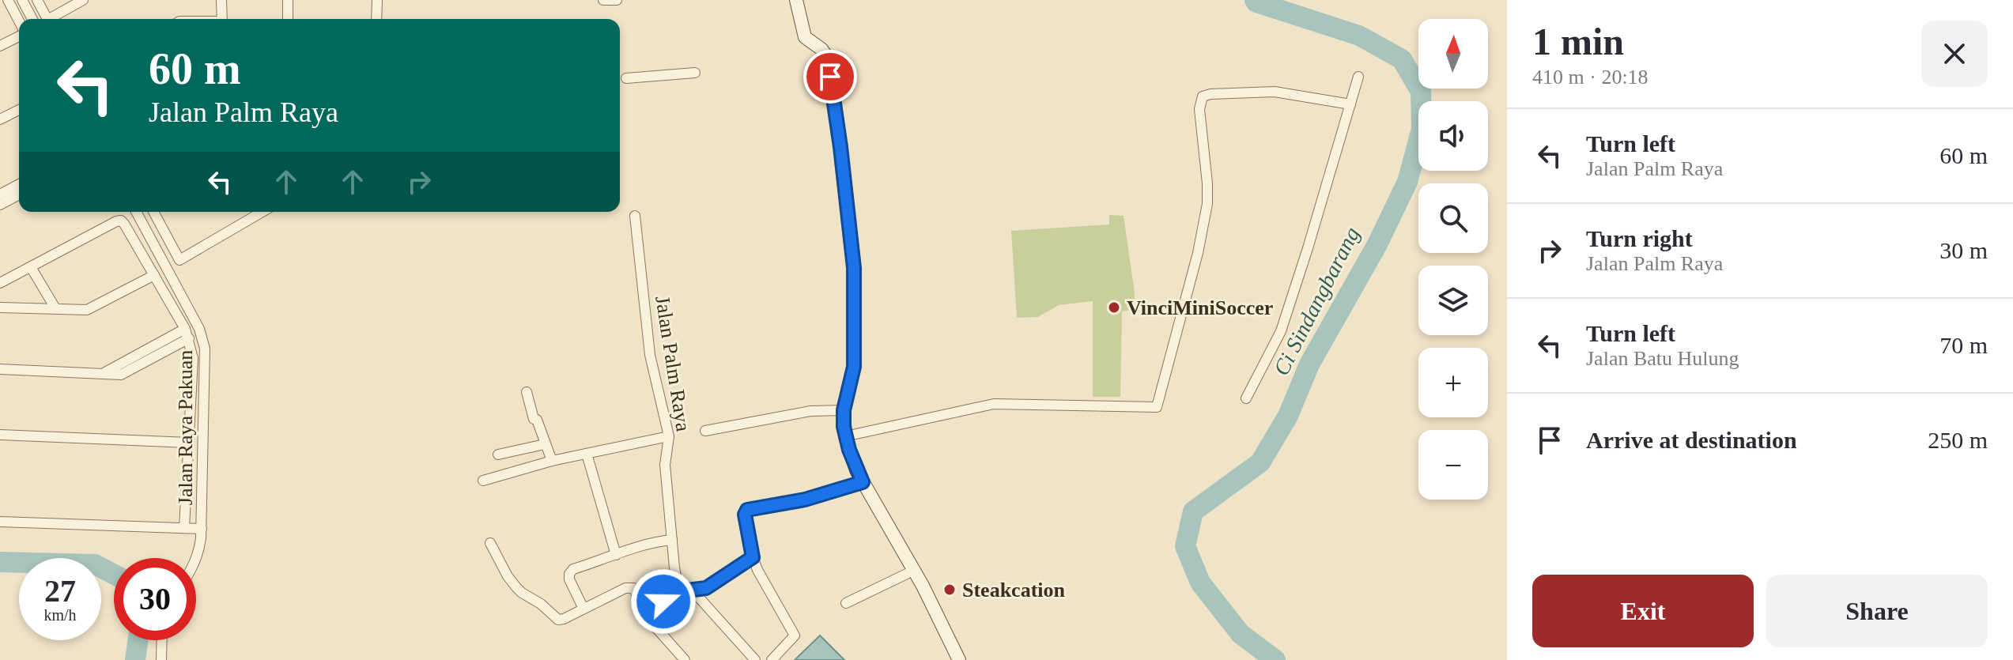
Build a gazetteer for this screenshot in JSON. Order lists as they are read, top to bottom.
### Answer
{
  "streets": {
    "street": ["Jalan Palm Raya", "Jalan Raya Pakuan"]
  },
  "water": ["Ci Sindangbarang"],
  "places": ["VinciMiniSoccer", "Steakcation"],
  "north": "top",
  "page": {
    "heading": ["1 min", "410 m · 20:18"],
    "map_buttons": ["+", "−"],
    "turn": ["60 m", "Jalan Palm Raya"],
    "list": [
      {
        "name": "Turn left",
        "note": "Jalan Palm Raya",
        "value": "60 m"
      },
      {
        "name": "Turn right",
        "note": "Jalan Palm Raya",
        "value": "30 m"
      },
      {
        "name": "Turn left",
        "note": "Jalan Batu Hulung",
        "value": "70 m"
      },
      {
        "name": "Arrive at destination",
        "value": "250 m"
      }
    ],
    "speed": "27 km/h",
    "limit": "30",
    "buttons": ["Exit", "Share"]
  }
}
